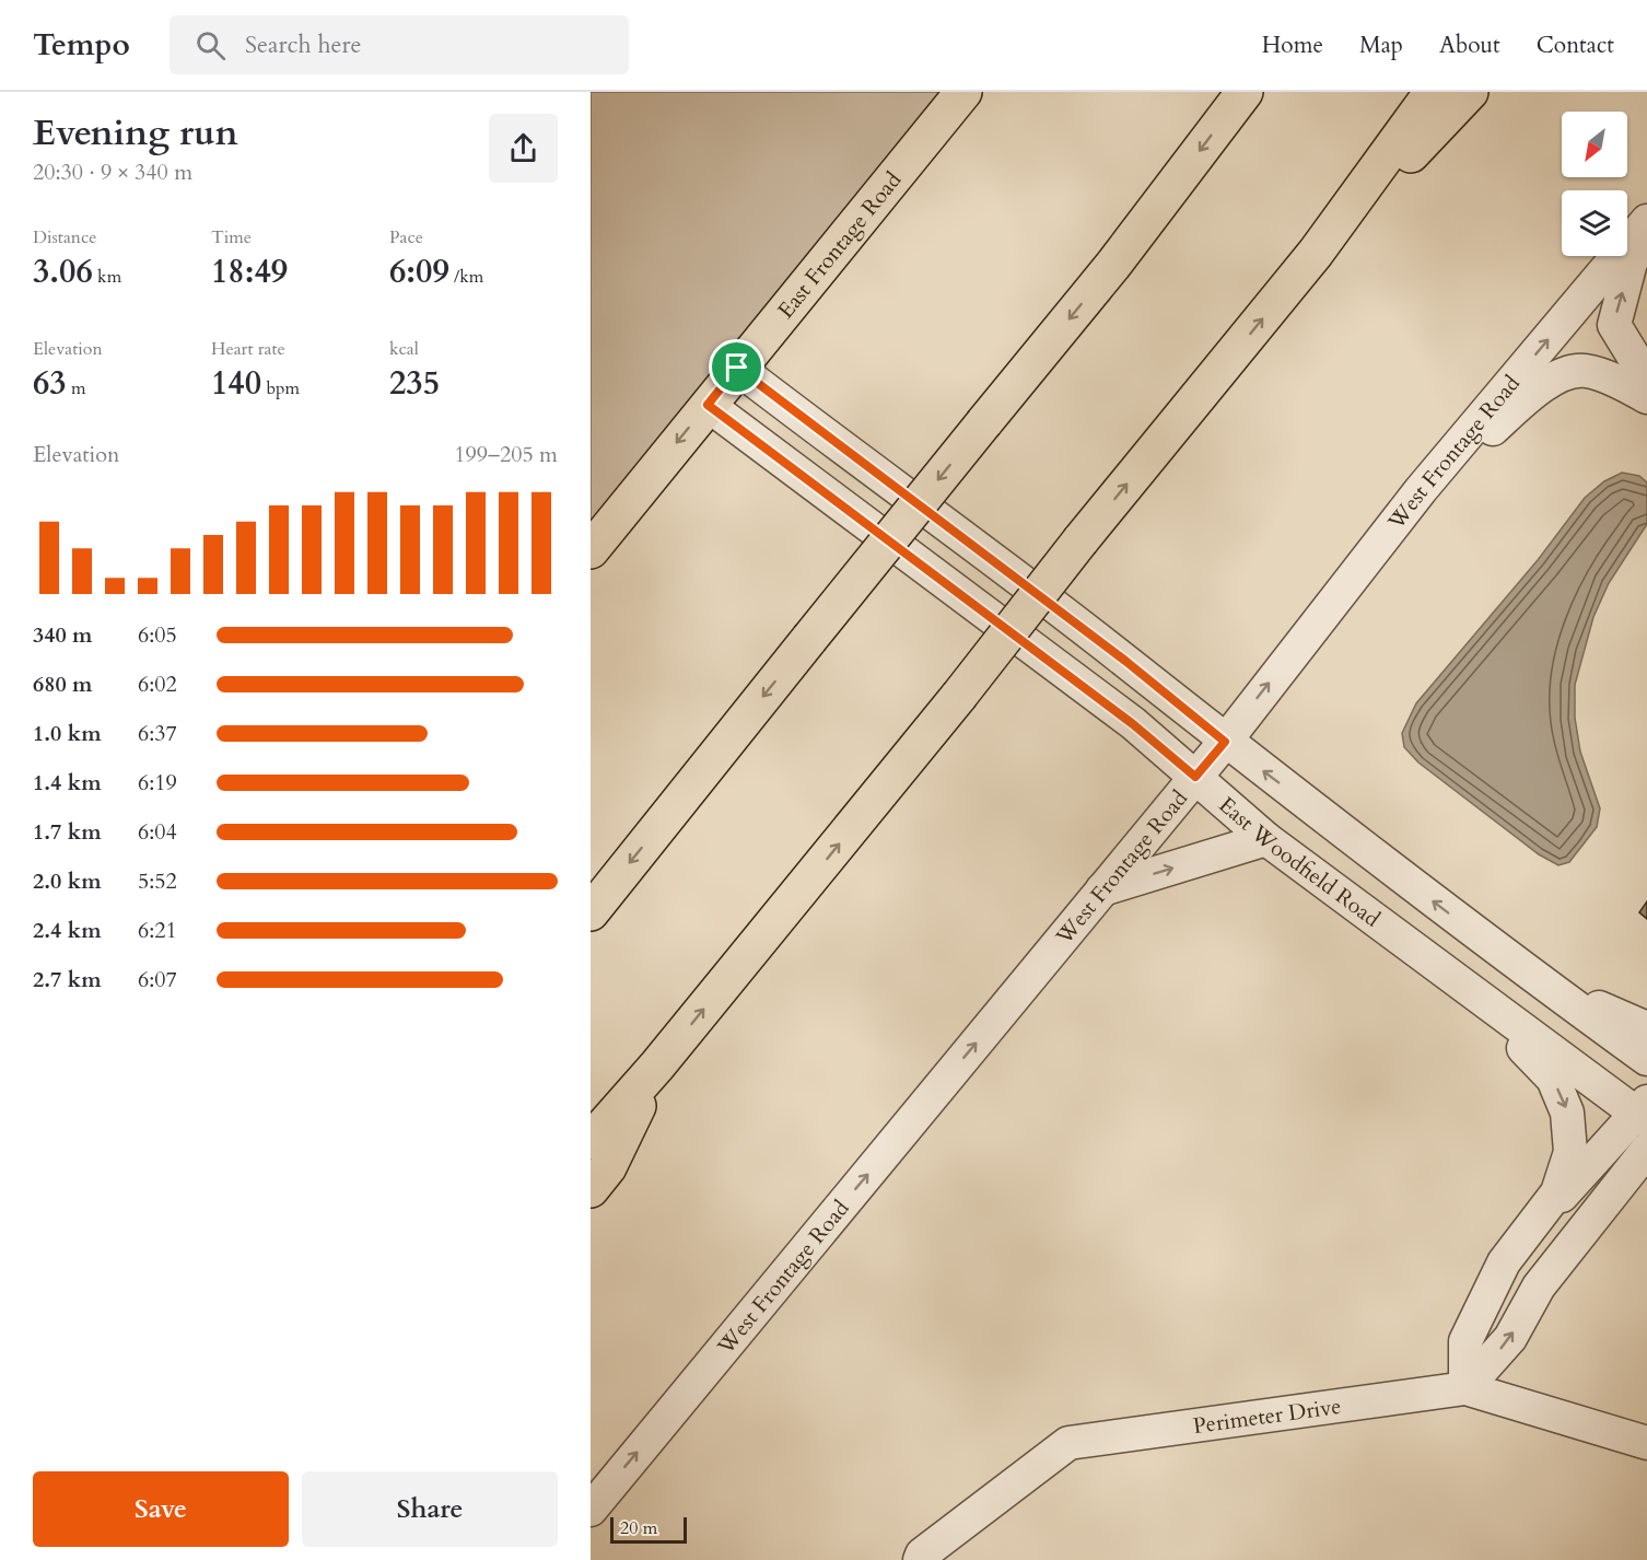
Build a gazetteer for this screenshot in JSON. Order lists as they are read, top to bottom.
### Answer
{
  "streets": {
    "main road": ["East Frontage Road"],
    "street": ["West Frontage Road", "East Woodfield Road", "Perimeter Drive"]
  },
  "crossings": [
    ["East Frontage Road", "East Woodfield Road"],
    ["West Frontage Road", "East Woodfield Road"]
  ],
  "one_way": ["West Frontage Road"],
  "scale_bar": "20 m",
  "north": "bottom left",
  "page": {
    "header": "Tempo",
    "search": "Search here",
    "nav": [
      "Home",
      "Map",
      "About",
      "Contact"
    ],
    "heading": ["Evening run", "20:30 · 9 × 340 m"],
    "stats": [
      ["Distance", "3.06 km"],
      ["Time", "18:49"],
      ["Pace", "6:09 /km"],
      ["Elevation", "63 m"],
      ["Heart rate", "140 bpm"],
      ["kcal", "235"]
    ],
    "chart": ["Elevation", "199–205 m"],
    "list": [
      {
        "name": "340 m",
        "note": "6:05"
      },
      {
        "name": "680 m",
        "note": "6:02"
      },
      {
        "name": "1.0 km",
        "note": "6:37"
      },
      {
        "name": "1.4 km",
        "note": "6:19"
      },
      {
        "name": "1.7 km",
        "note": "6:04"
      },
      {
        "name": "2.0 km",
        "note": "5:52"
      },
      {
        "name": "2.4 km",
        "note": "6:21"
      },
      {
        "name": "2.7 km",
        "note": "6:07"
      }
    ],
    "buttons": ["Save", "Share"],
    "scale": "20 m"
  }
}
